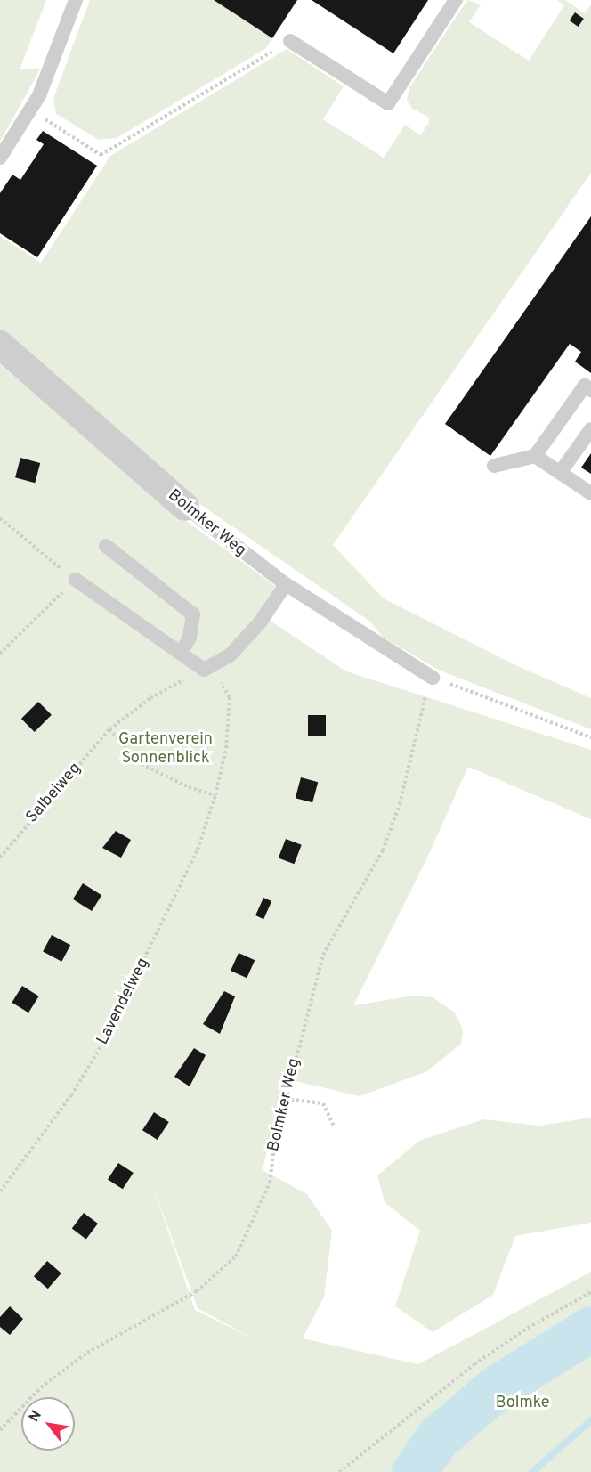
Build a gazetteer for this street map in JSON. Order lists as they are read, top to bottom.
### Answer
{
  "streets": {
    "street": ["Bolmker Weg"],
    "path": ["Salbeiweg", "Lavendelweg"]
  },
  "crossings": [
    ["Salbeiweg", "Lavendelweg"]
  ],
  "parks": ["Gartenverein Sonnenblick", "Bolmke"],
  "north": "top left"
}
